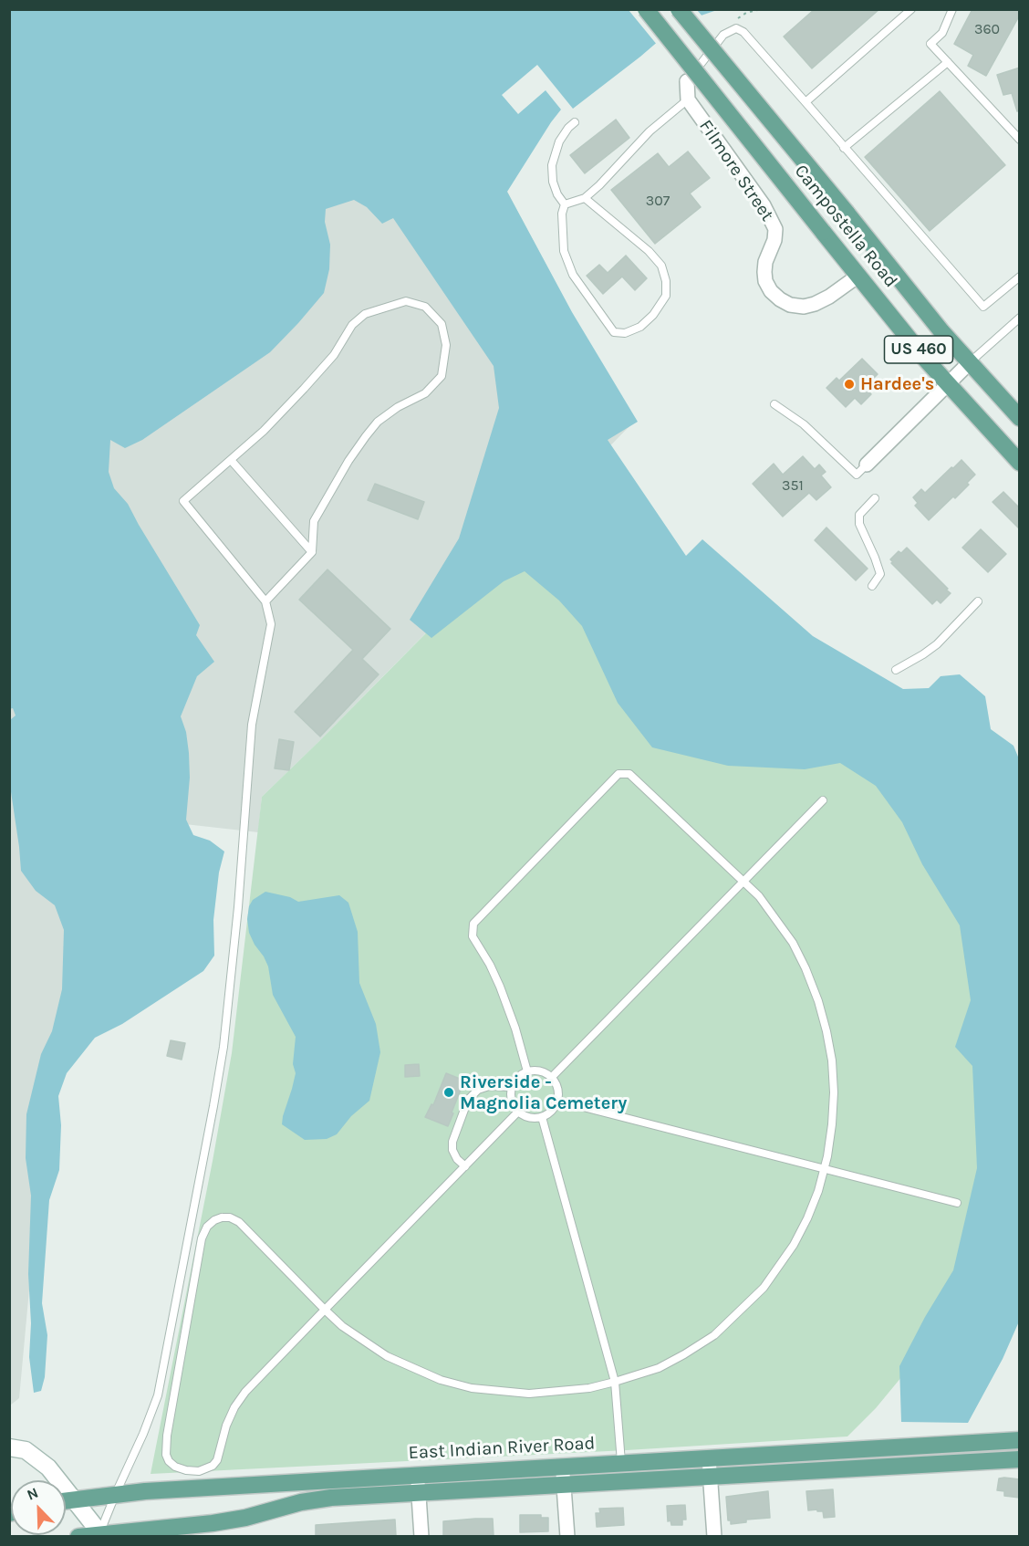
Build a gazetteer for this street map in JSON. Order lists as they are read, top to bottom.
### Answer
{
  "streets": {
    "main road": ["Campostella Road", "US 460", "East Indian River Road"],
    "street": ["Filmore Street"]
  },
  "crossings": [
    ["Filmore Street", "Campostella Road"]
  ],
  "places": ["Hardee's", "Riverside - Magnolia Cemetery"],
  "house_numbers": ["360", "307", "351"],
  "north": "top left"
}
